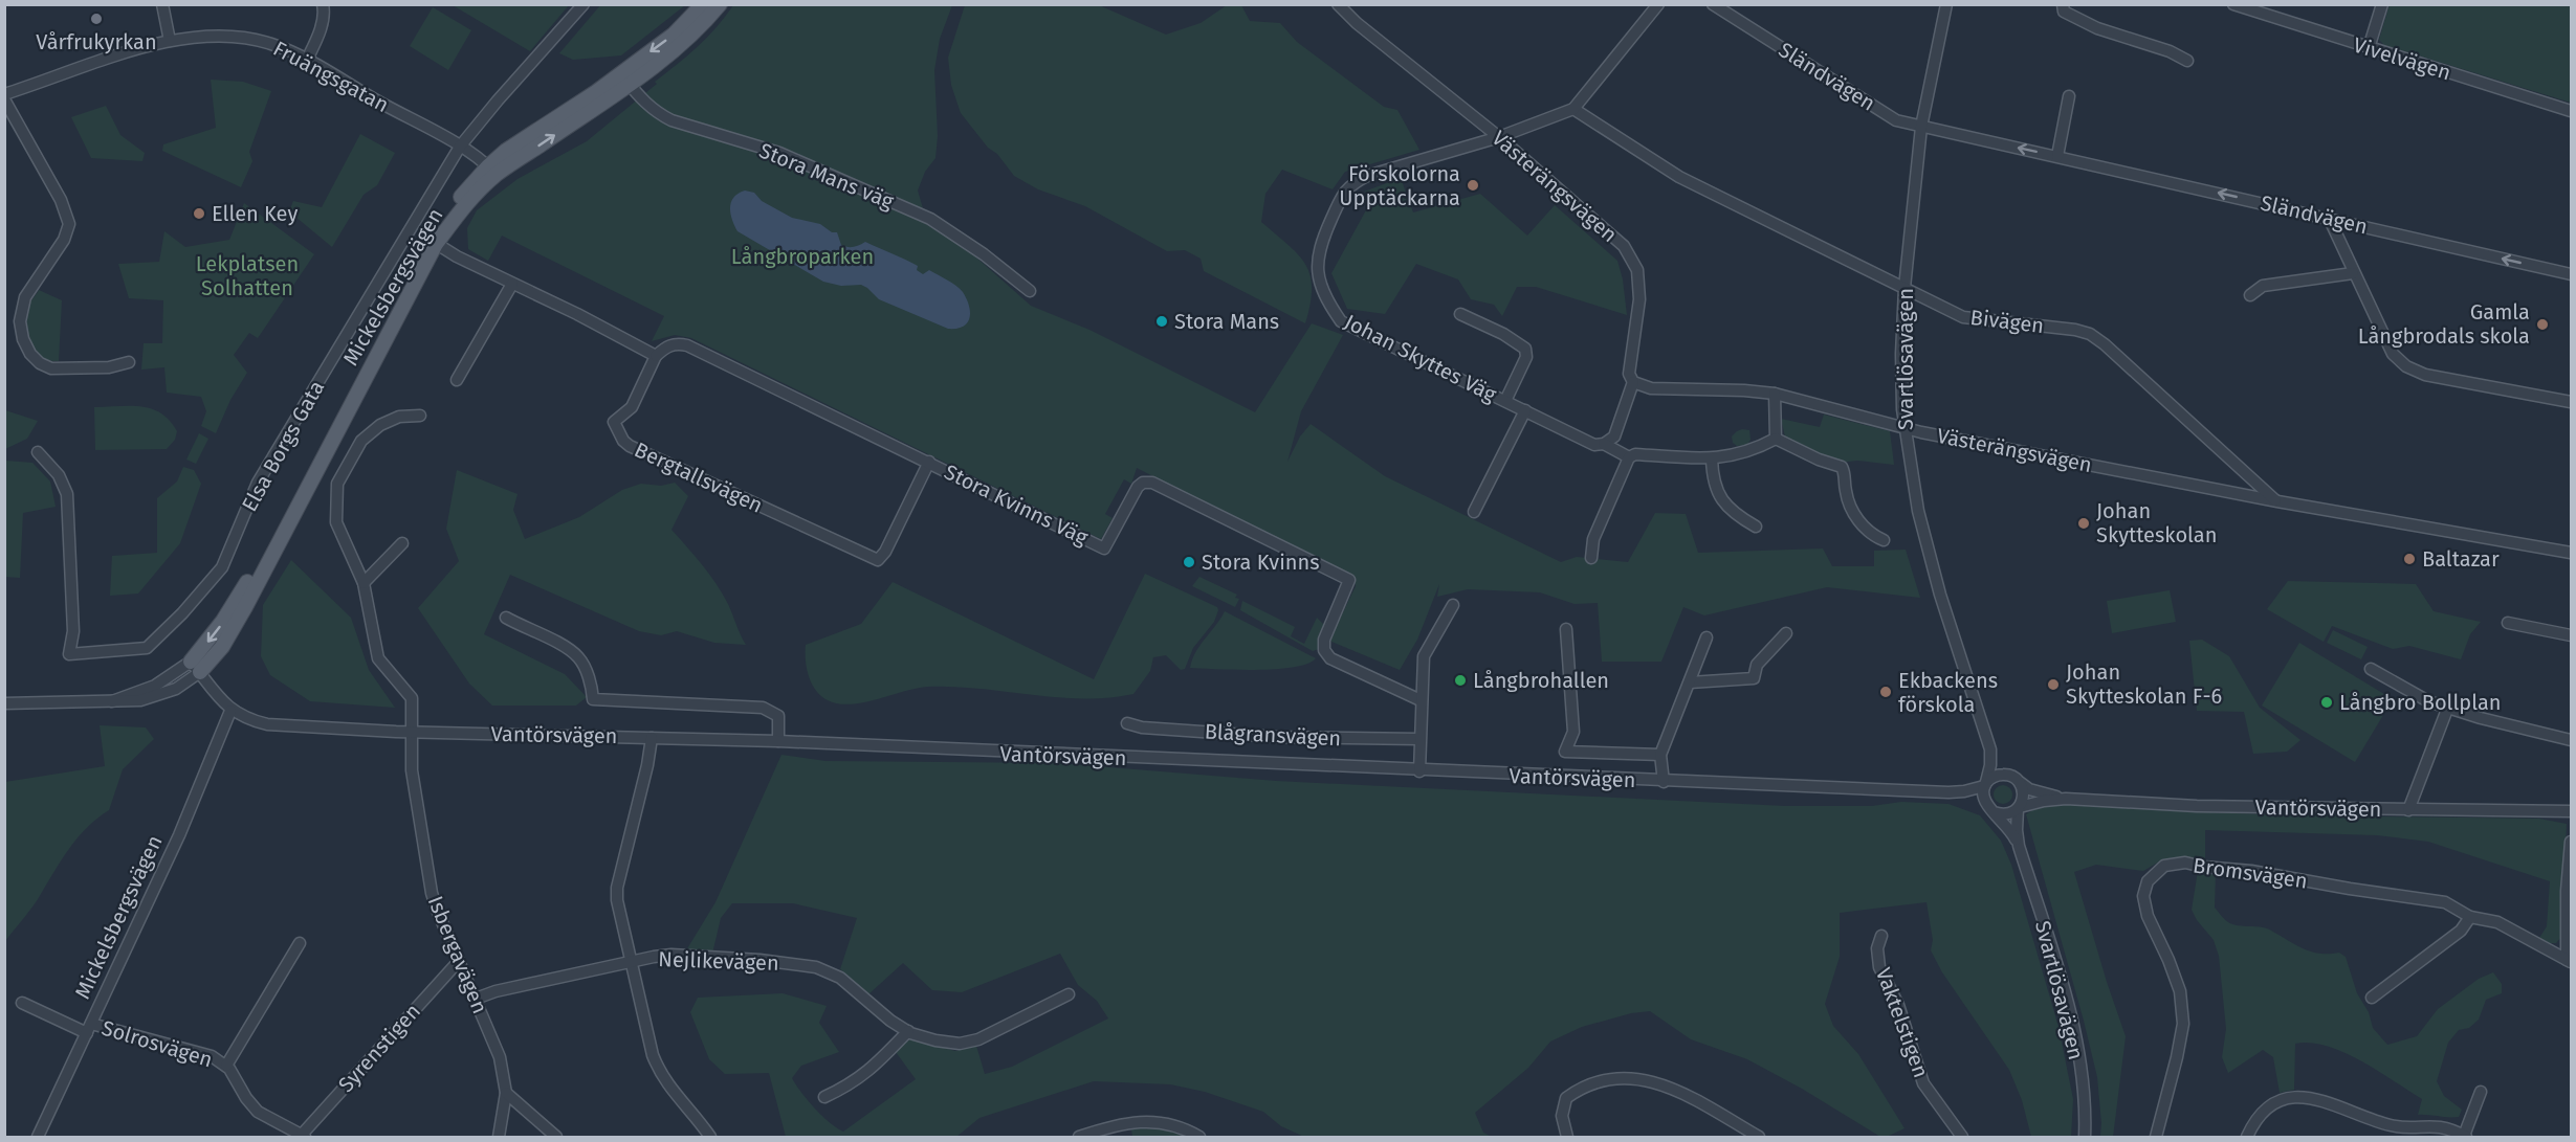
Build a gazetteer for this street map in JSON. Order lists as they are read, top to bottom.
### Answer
{
  "streets": {
    "main road": ["Mickelsbergsvägen"],
    "street": [
      "Vivelvägen",
      "Fruängsgatan",
      "Sländvägen",
      "Stora Mans väg",
      "Västerängsvägen",
      "Bivägen",
      "Johan Skyttes Väg",
      "Svartlösavägen",
      "Elsa Borgs Gata",
      "Bergtallsvägen",
      "Stora Kvinns Väg",
      "Vantörsvägen",
      "Blågransvägen",
      "Bromsvägen",
      "Isbergavägen",
      "Nejlikevägen",
      "Vaktelstigen",
      "Solrosvägen",
      "Syrenstigen"
    ]
  },
  "crossings": [
    ["Fruängsgatan", "Mickelsbergsvägen"],
    ["Fruängsgatan", "Elsa Borgs Gata"],
    ["Sländvägen", "Svartlösavägen"],
    ["Stora Mans väg", "Mickelsbergsvägen"],
    ["Västerängsvägen", "Bivägen"],
    ["Västerängsvägen", "Johan Skyttes Väg"],
    ["Västerängsvägen", "Svartlösavägen"],
    ["Mickelsbergsvägen", "Vantörsvägen"],
    ["Mickelsbergsvägen", "Solrosvägen"],
    ["Bivägen", "Johan Skyttes Väg"],
    ["Bivägen", "Svartlösavägen"],
    ["Svartlösavägen", "Vantörsvägen"],
    ["Bergtallsvägen", "Stora Kvinns Väg"],
    ["Vantörsvägen", "Isbergavägen"],
    ["Isbergavägen", "Nejlikevägen"],
    ["Isbergavägen", "Syrenstigen"],
    ["Solrosvägen", "Syrenstigen"]
  ],
  "one_way": ["Sländvägen"],
  "parks": ["Långbroparken", "Lekplatsen Solhatten"],
  "places": [
    "Vårfrukyrkan",
    "Förskolorna Upptäckarna",
    "Ellen Key",
    "Stora Mans",
    "Gamla Långbrodals skola",
    "Johan Skytteskolan",
    "Baltazar",
    "Stora Kvinns",
    "Långbrohallen",
    "Johan Skytteskolan F-6",
    "Ekbackens förskola",
    "Långbro Bollplan"
  ]
}
